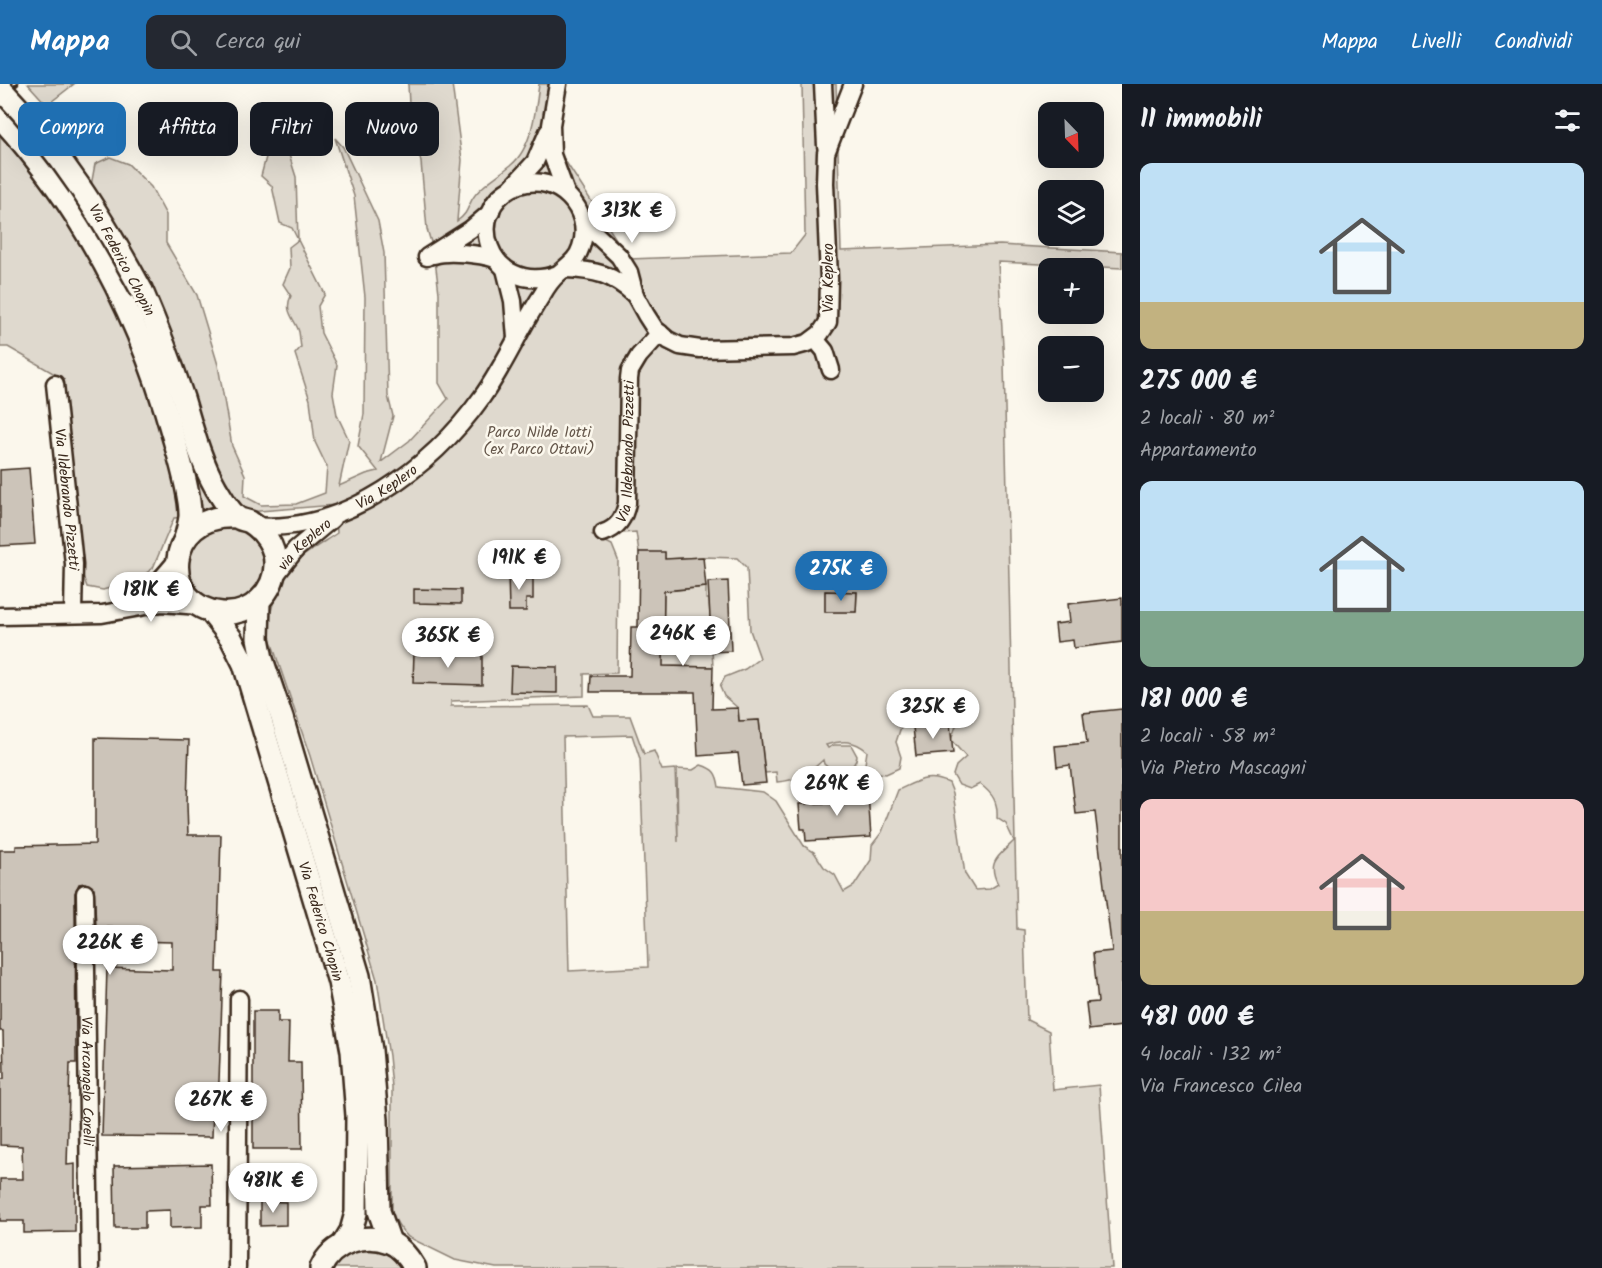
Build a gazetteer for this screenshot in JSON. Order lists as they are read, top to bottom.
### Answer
{
  "streets": {
    "main road": ["Via Federico Chopin"],
    "street": [
      "Via Keplero",
      "Via Ildebrando Pizzetti",
      "via Keplero",
      "Via Arcangelo Corelli"
    ]
  },
  "crossings": [
    ["Via Federico Chopin", "via Keplero"],
    ["Via Keplero", "via Keplero"]
  ],
  "parks": ["Parco Nilde Iotti (ex Parco Ottavi)"],
  "north": "bottom right",
  "page": {
    "header": "Mappa",
    "search": "Cerca qui",
    "nav": ["Mappa", "Livelli", "Condividi"],
    "heading": "11 immobili",
    "map_buttons": ["+", "−"],
    "chip": [
      "Compra",
      "Affitta",
      "Filtri",
      "Nuovo"
    ],
    "list": [
      {
        "name": "275 000 €",
        "note": "2 locali · 80 m² · Appartamento"
      },
      {
        "name": "181 000 €",
        "note": "2 locali · 58 m² · Via Pietro Mascagni"
      },
      {
        "name": "481 000 €",
        "note": "4 locali · 132 m² · Via Francesco Cilea"
      }
    ],
    "price": [
      "313K €",
      "191K €",
      "275K €",
      "181K €",
      "246K €",
      "365K €",
      "325K €",
      "269K €",
      "226K €",
      "267K €",
      "481K €"
    ]
  }
}
